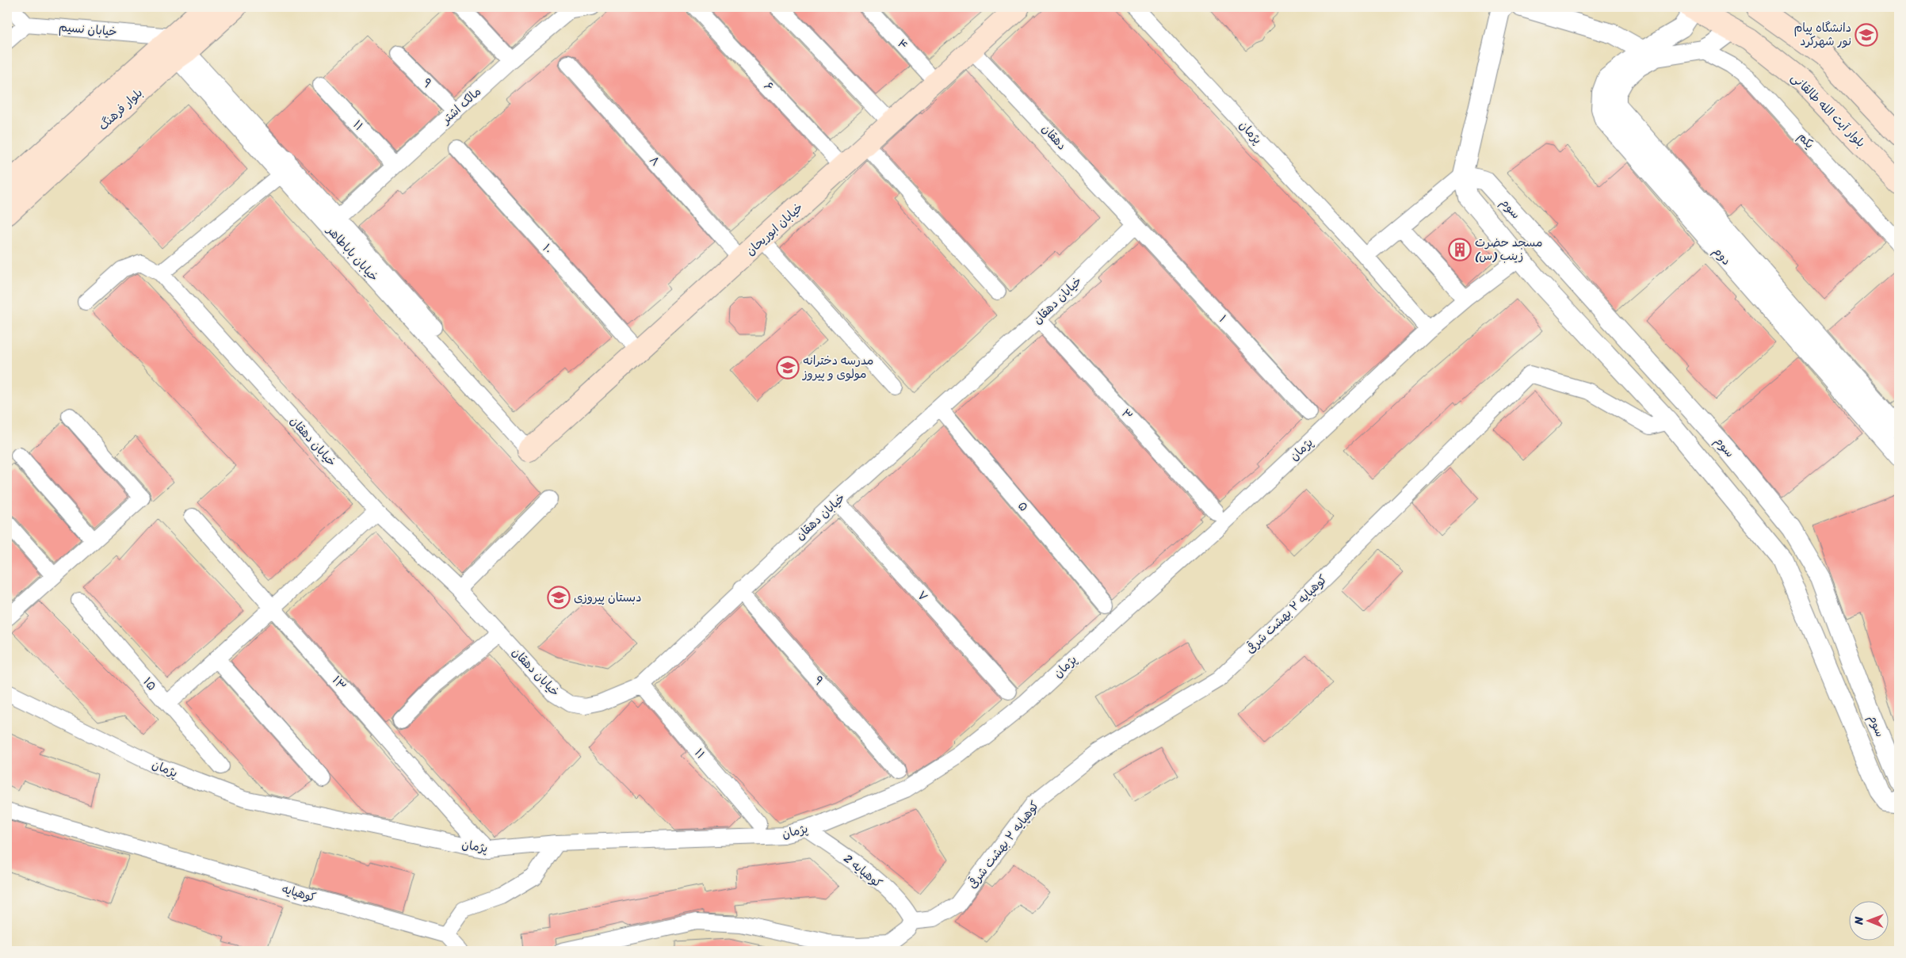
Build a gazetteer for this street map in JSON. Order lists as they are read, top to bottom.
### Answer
{
  "streets": {
    "main road": ["بلوار فرهنگ", "بلوار آیت الله طالقانی", "خیابان ابوریحان"],
    "street": [
      "خیابان نسیم",
      "۴",
      "۹",
      "۶",
      "مالک اشتر",
      "۱۱",
      "پژمان",
      "دهقان",
      "یکم",
      "۸",
      "سوم",
      "۱۰",
      "خیابان باباطاهر",
      "دوم",
      "خیابان دهقان",
      "۱",
      "۳",
      "۵",
      "۷",
      "کوهپایه ۲ بهشت شرقی",
      "۱۳",
      "۱۵",
      "کوهپایه 2",
      "کوهپایه"
    ]
  },
  "crossings": [
    ["خیابان نسیم", "بلوار فرهنگ"],
    ["خیابان نسیم", "خیابان باباطاهر"],
    ["۴", "خیابان ابوریحان"],
    ["۹", "مالک اشتر"],
    ["۹", "خیابان دهقان"],
    ["۶", "خیابان ابوریحان"],
    ["مالک اشتر", "۱۱"],
    ["مالک اشتر", "خیابان باباطاهر"],
    ["بلوار فرهنگ", "خیابان باباطاهر"],
    ["۱۱", "خیابان دهقان"],
    ["پژمان", "سوم"],
    ["پژمان", "۱۳"],
    ["پژمان", "کوهپایه 2"],
    ["دهقان", "خیابان ابوریحان"],
    ["دهقان", "خیابان دهقان"],
    ["دهقان", "۱"],
    ["۸", "خیابان ابوریحان"],
    ["سوم", "کوهپایه ۲ بهشت شرقی"],
    ["خیابان ابوریحان", "۱۰"],
    ["خیابان ابوریحان", "خیابان باباطاهر"],
    ["خیابان دهقان", "۱"],
    ["خیابان دهقان", "۳"],
    ["خیابان دهقان", "۵"],
    ["خیابان دهقان", "۷"],
    ["کوهپایه ۲ بهشت شرقی", "کوهپایه 2"]
  ],
  "places": {
    "school or university": ["دانشگاه پیام نور شهرکرد", "مدرسه دخترانه مولوی و پیروز", "دبستان پیروزی"],
    "building": ["مسجد حضرت زینب (س)"]
  },
  "north": "left"
}
